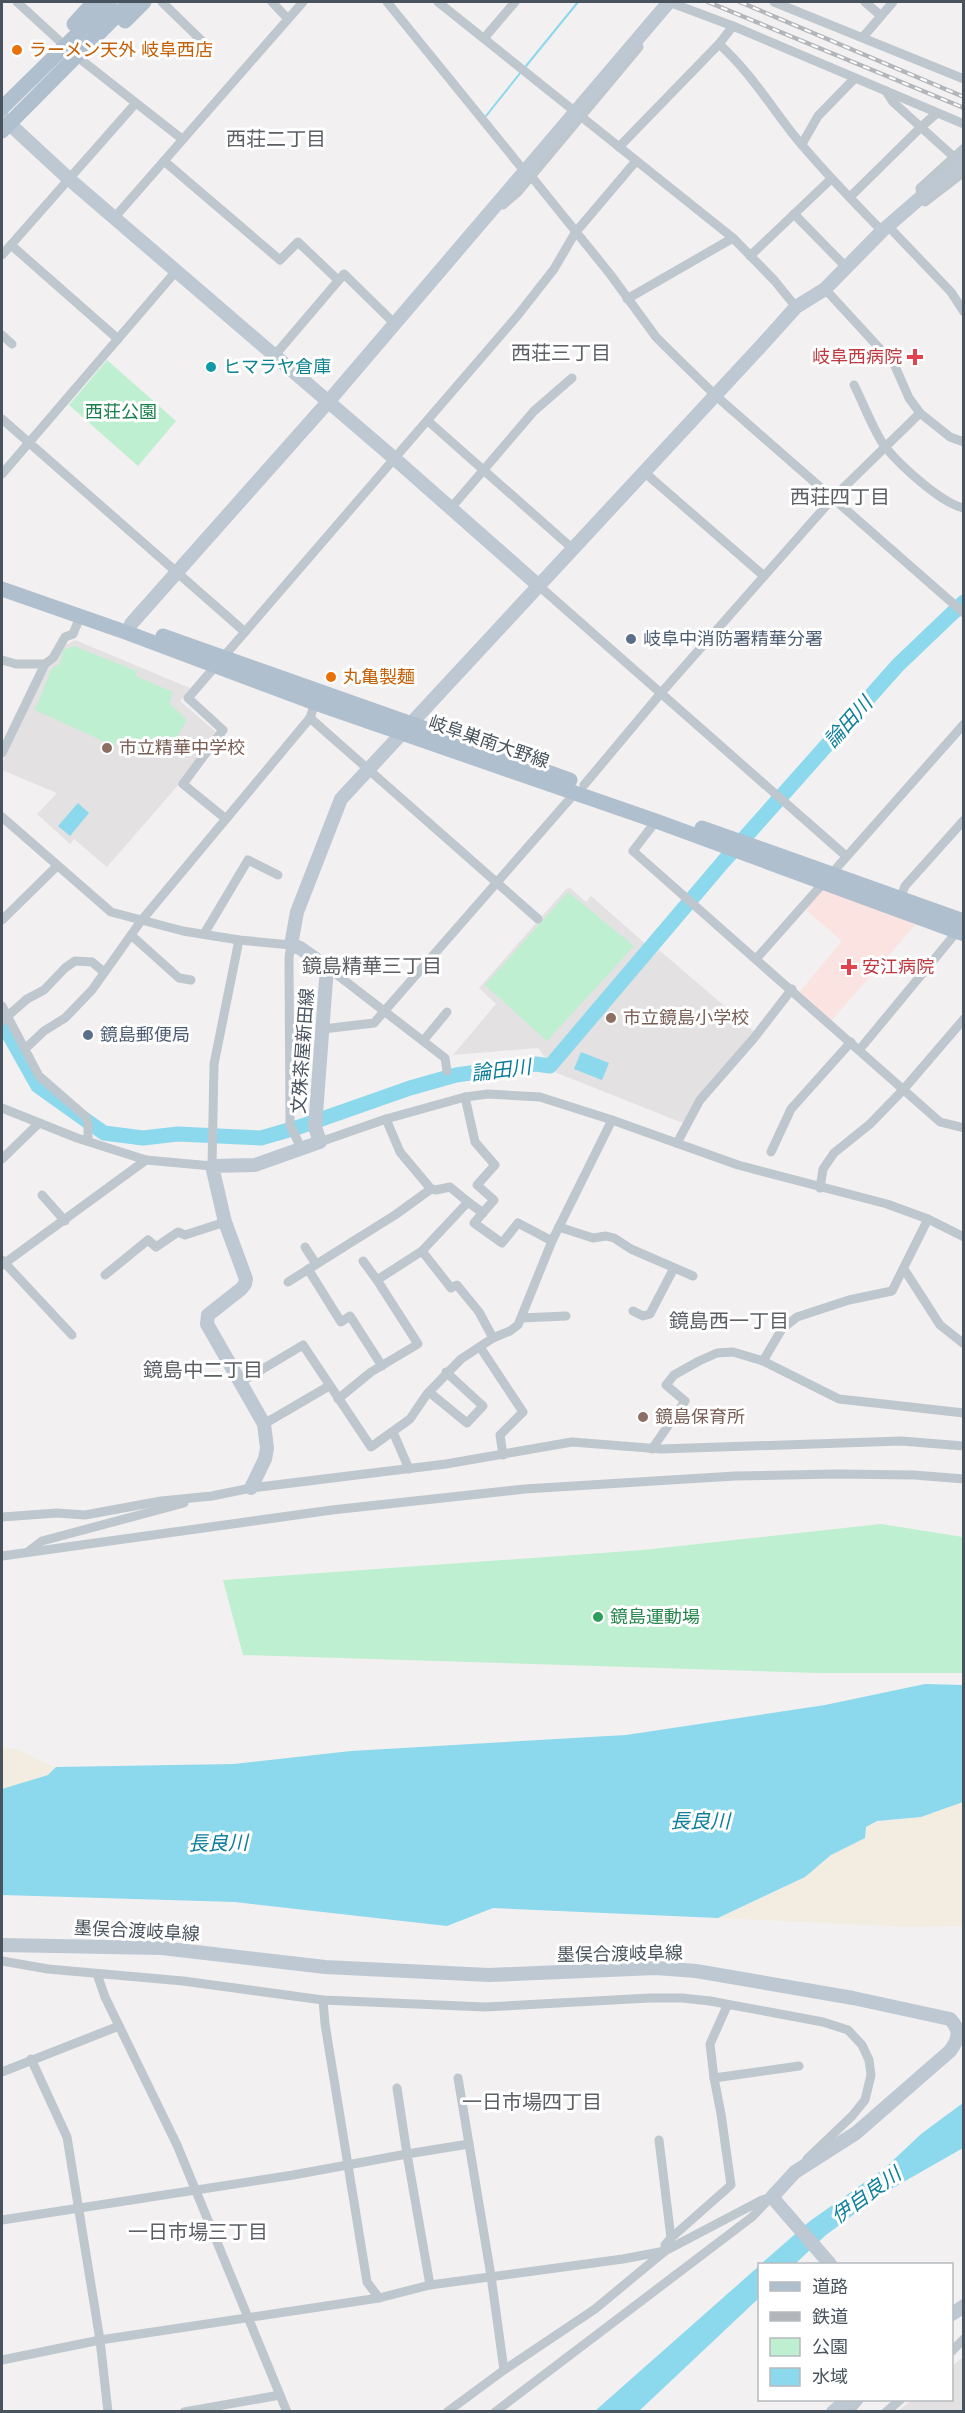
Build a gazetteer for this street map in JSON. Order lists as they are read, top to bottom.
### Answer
{
  "streets": {
    "main road": ["岐阜巣南大野線"],
    "street": ["文殊茶屋新田線", "墨俣合渡岐阜線"]
  },
  "districts": [
    "西荘二丁目",
    "西荘三丁目",
    "西荘四丁目",
    "鏡島精華三丁目",
    "鏡島西一丁目",
    "鏡島中二丁目",
    "一日市場四丁目",
    "一日市場三丁目"
  ],
  "water": ["論田川", "長良川", "伊自良川"],
  "parks": ["西荘公園"],
  "places": {
    "other": [
      "ラーメン天外 岐阜西店",
      "ヒマラヤ倉庫",
      "岐阜中消防署精華分署",
      "丸亀製麺",
      "市立精華中学校",
      "市立鏡島小学校",
      "鏡島郵便局",
      "鏡島保育所",
      "鏡島運動場"
    ],
    "health": ["岐阜西病院", "安江病院"]
  },
  "legend": [
    "道路",
    "鉄道",
    "公園",
    "水域"
  ]
}
